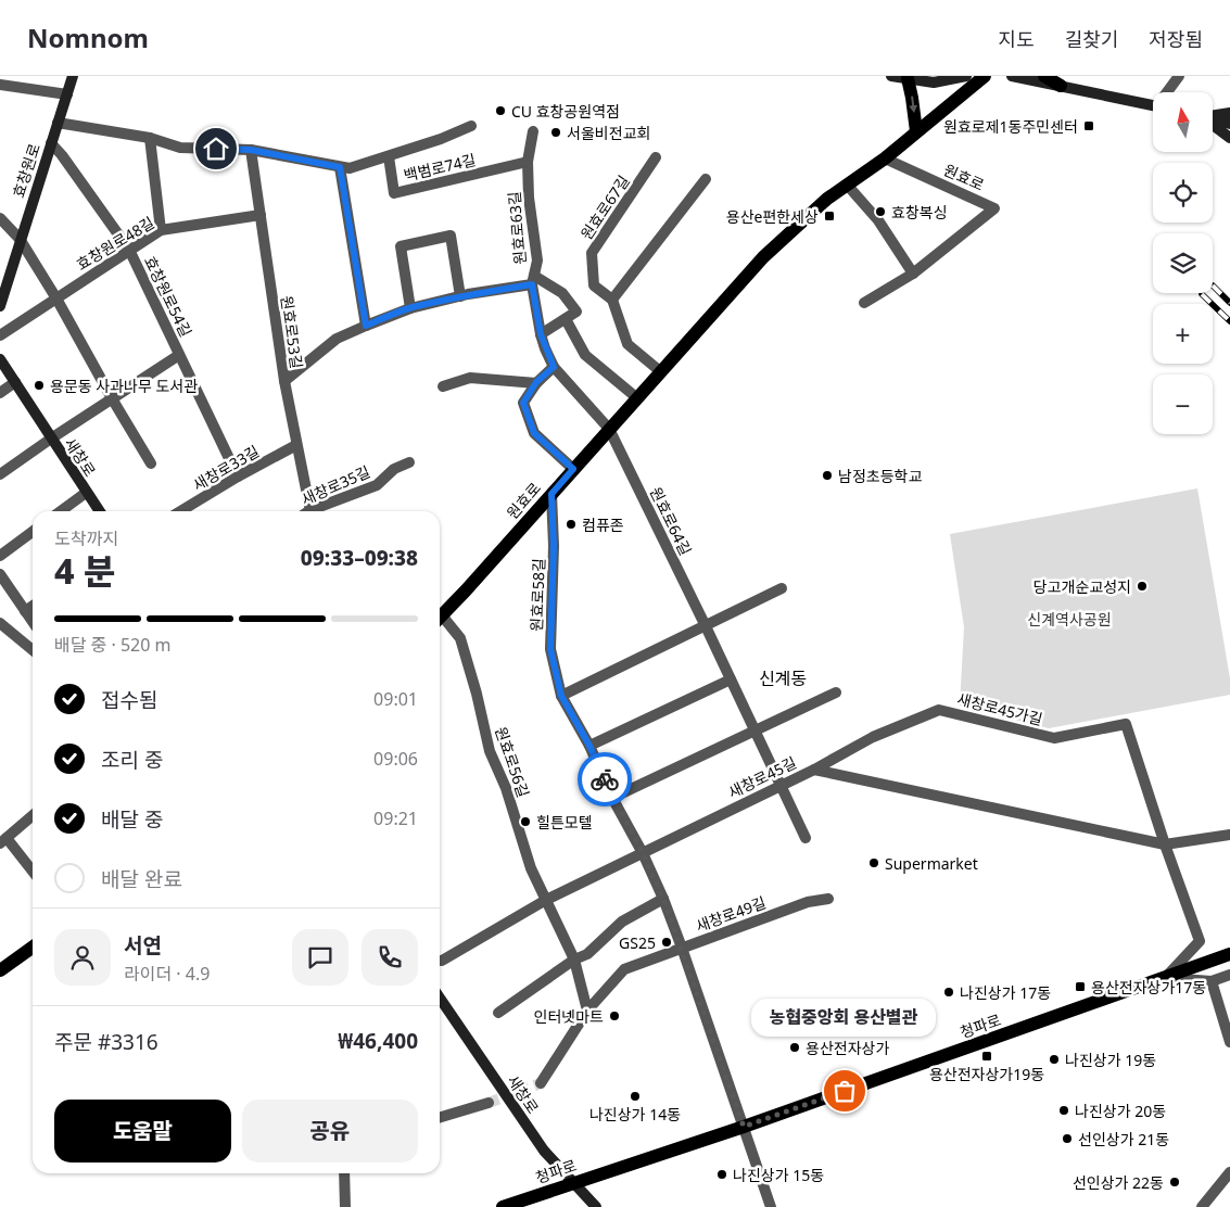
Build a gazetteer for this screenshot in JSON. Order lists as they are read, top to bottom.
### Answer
{
  "streets": {
    "main road": [
      "효창원로",
      "원효로",
      "새창로",
      "청파로"
    ],
    "street": [
      "백범로74길",
      "원효로67길",
      "원효로63길",
      "효창원로48길",
      "효창원로54길",
      "원효로53길",
      "새창로33길",
      "새창로35길",
      "원효로64길",
      "원효로58길",
      "새창로45가길",
      "원효로56길",
      "새창로45길",
      "새창로49길"
    ]
  },
  "crossings": [
    ["백범로74길", "효창원로"],
    ["백범로74길", "원효로63길"],
    ["백범로74길", "원효로53길"],
    ["효창원로", "효창원로54길"],
    ["원효로", "원효로67길"],
    ["원효로", "원효로63길"],
    ["원효로", "원효로64길"],
    ["원효로", "원효로58길"],
    ["원효로63길", "원효로64길"],
    ["효창원로48길", "효창원로54길"],
    ["효창원로48길", "원효로53길"],
    ["효창원로54길", "새창로33길"],
    ["원효로53길", "새창로33길"],
    ["새창로", "청파로"],
    ["원효로64길", "새창로45길"],
    ["원효로58길", "새창로45길"],
    ["새창로45가길", "새창로45길"],
    ["새창로45가길", "청파로"],
    ["원효로56길", "새창로45길"],
    ["원효로56길", "새창로49길"],
    ["새창로45길", "청파로"]
  ],
  "districts": ["신계동"],
  "parks": ["신계역사공원"],
  "places": {
    "other": [
      "CU 효창공원역점",
      "서울비전교회",
      "효창복싱",
      "용문동 사과나무 도서관",
      "남정초등학교",
      "컴퓨존",
      "당고개순교성지",
      "힐튼모텔",
      "Supermarket",
      "GS25",
      "나진상가 17동",
      "인터넷마트",
      "용산전자상가",
      "나진상가 19동",
      "농협중앙회 용산별관",
      "나진상가 14동",
      "나진상가 20동",
      "선인상가 21동",
      "나진상가 15동",
      "선인상가 22동"
    ],
    "transit": [
      "원효로제1동주민센터",
      "용산e편한세상",
      "용산전자상가17동",
      "용산전자상가19동"
    ]
  },
  "north": "top",
  "page": {
    "header": "Nomnom",
    "nav": ["지도", "길찾기", "저장됨"],
    "map_buttons": ["+", "−"],
    "heading": ["4 분", "도착까지", "09:33–09:38"],
    "panel": [
      "서연",
      "라이더 · 4.9",
      "주문 #3316",
      "₩46,400"
    ],
    "bar": "배달 중 · 520 m",
    "list": [
      ["접수됨", "09:01"],
      ["조리 중", "09:06"],
      ["배달 중", "09:21"],
      "배달 완료"
    ],
    "bubble": "농협중앙회 용산별관",
    "buttons": ["도움말", "공유"]
  }
}
